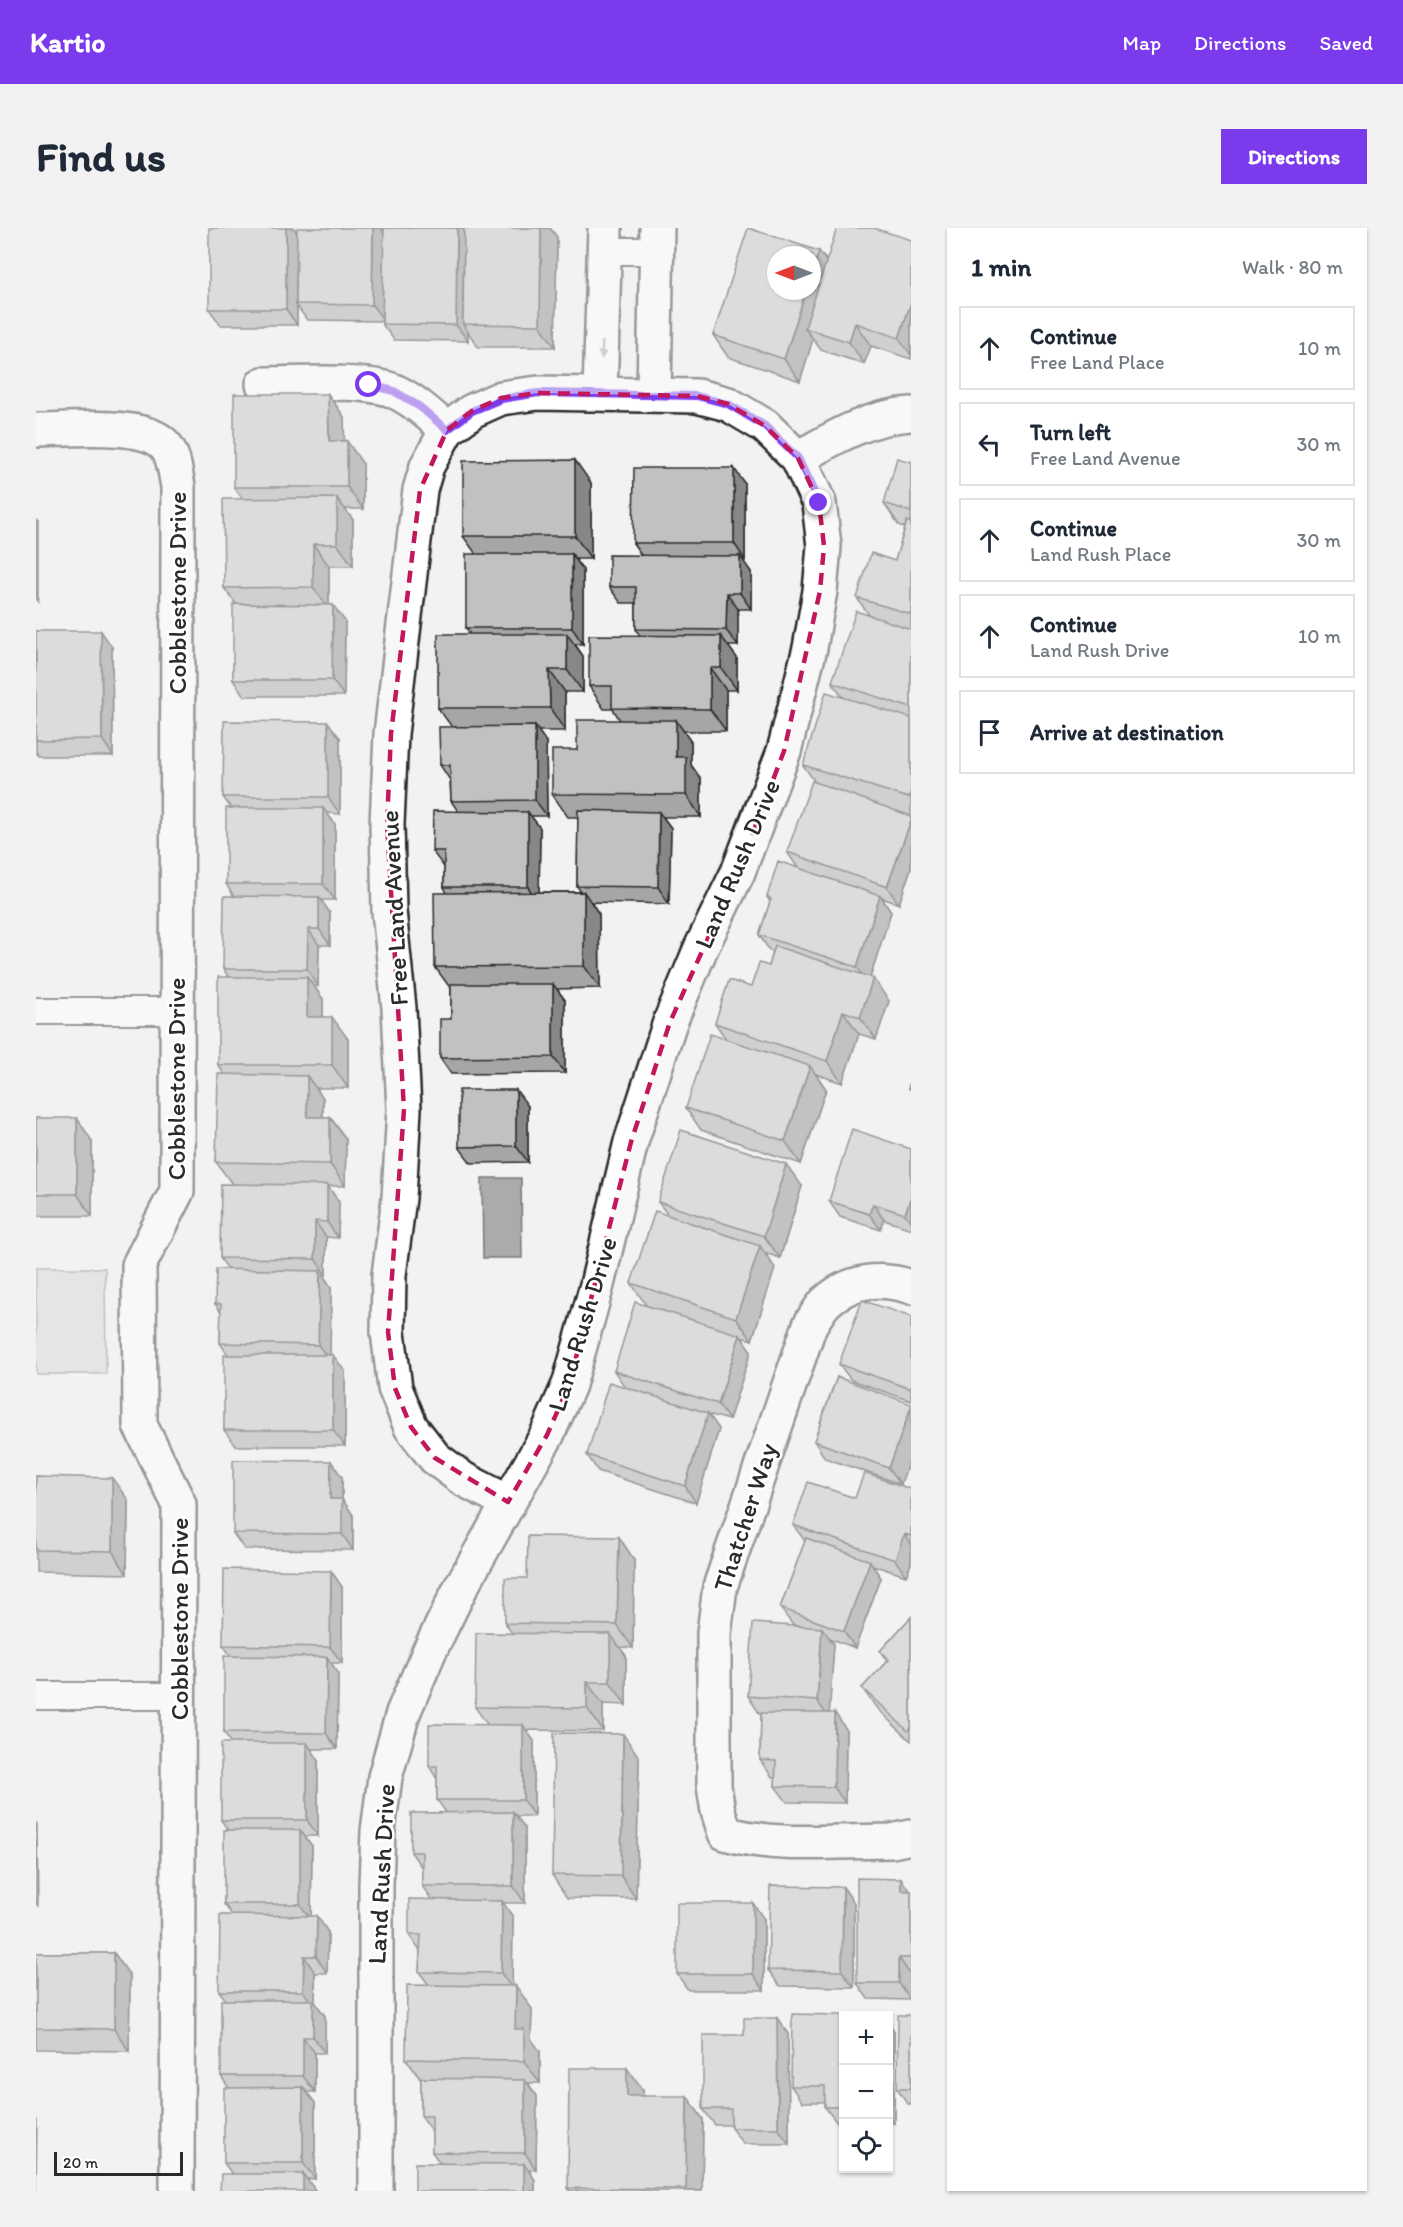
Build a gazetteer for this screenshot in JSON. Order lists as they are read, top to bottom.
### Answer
{
  "streets": {
    "street": [
      "Cobblestone Drive",
      "Land Rush Drive",
      "Free Land Avenue",
      "Thatcher Way"
    ]
  },
  "crossings": [
    ["Land Rush Drive", "Free Land Avenue"]
  ],
  "scale_bar": "20 m",
  "north": "left",
  "page": {
    "header": "Kartio",
    "nav": ["Map", "Directions", "Saved"],
    "buttons": "Directions",
    "title": "Find us",
    "heading": ["1 min", "Walk · 80 m"],
    "list": [
      ["Continue", "Free Land Place", "10 m"],
      ["Turn left", "Free Land Avenue", "30 m"],
      ["Continue", "Land Rush Place", "30 m"],
      ["Continue", "Land Rush Drive", "10 m"],
      "Arrive at destination"
    ],
    "map_buttons": ["+", "−"],
    "scale": "20 m"
  }
}
